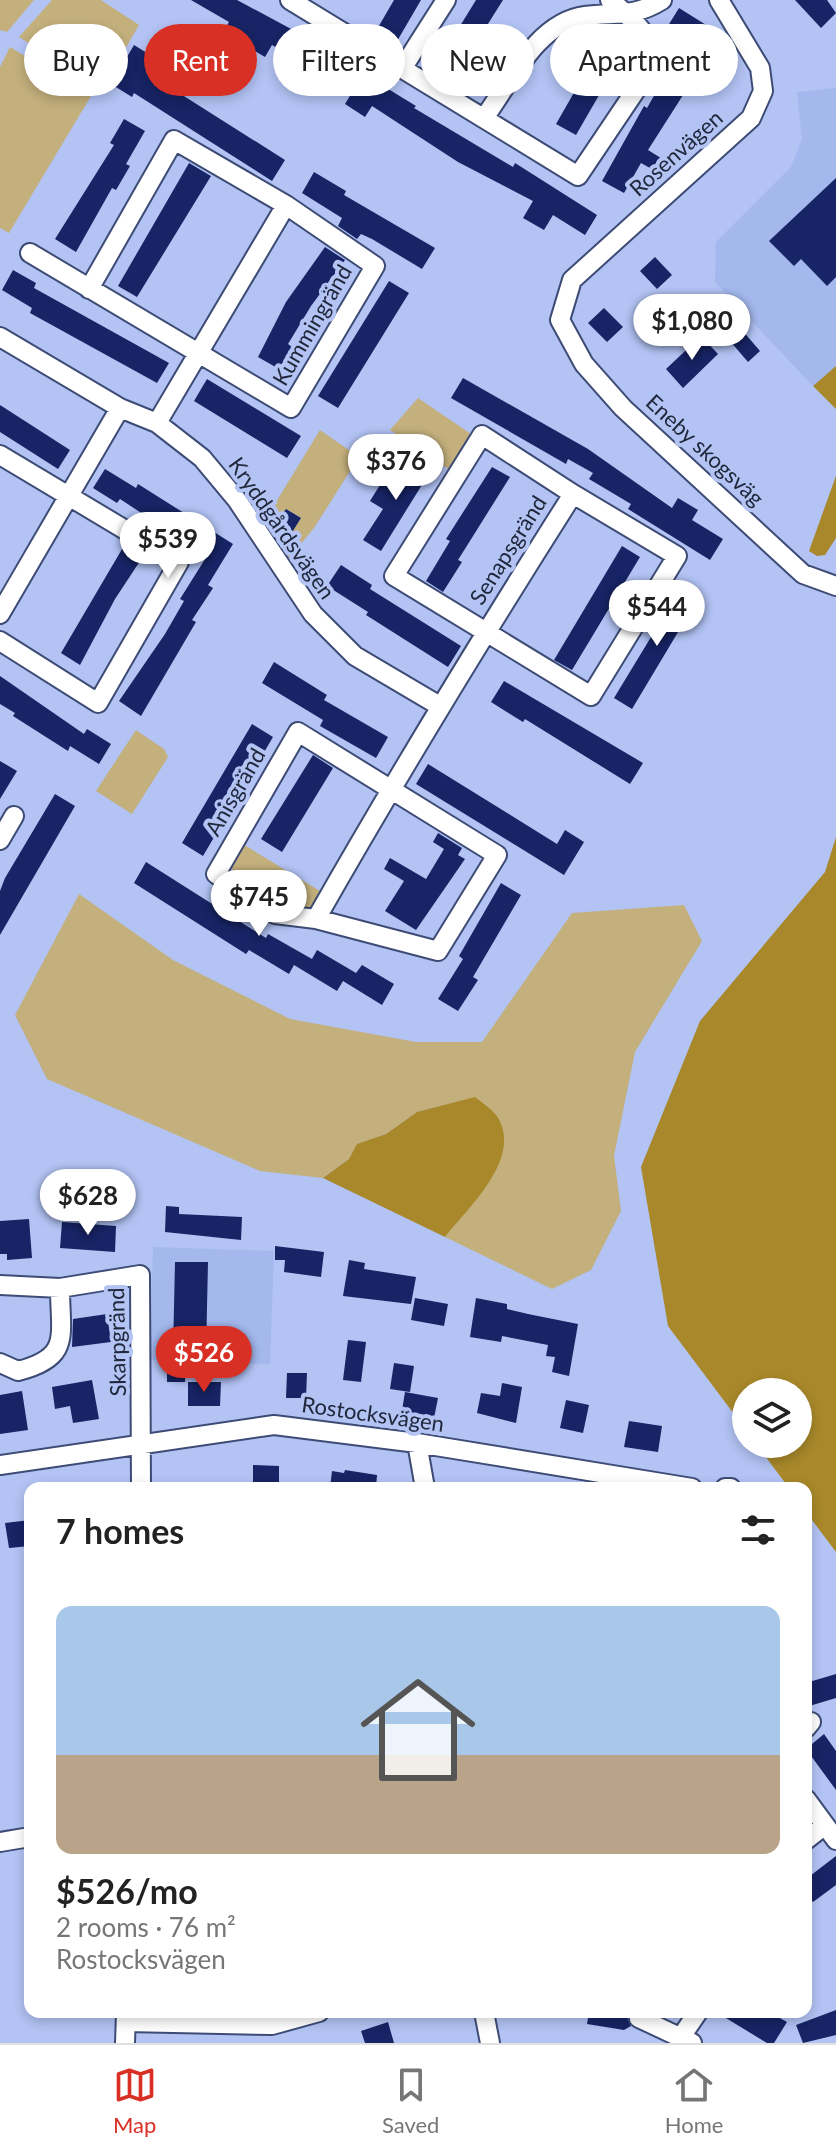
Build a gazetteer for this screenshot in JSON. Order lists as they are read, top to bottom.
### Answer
{
  "streets": {
    "street": [
      "Rosenvägen",
      "Kummingränd",
      "Eneby skogsväg",
      "Kryddgårdsvägen",
      "Senapsgränd",
      "Anisgränd",
      "Skarpgränd",
      "Rostocksvägen"
    ]
  },
  "crossings": [
    ["Rosenvägen", "Eneby skogsväg"],
    ["Kryddgårdsvägen", "Senapsgränd"],
    ["Skarpgränd", "Rostocksvägen"]
  ],
  "page": {
    "chip": [
      "Buy",
      "Rent",
      "Filters",
      "New",
      "Apartment"
    ],
    "price": [
      "$1,080",
      "$376",
      "$539",
      "$544",
      "$745",
      "$628",
      "$526"
    ],
    "heading": "7 homes",
    "list": [
      {
        "name": "$526/mo",
        "note": "2 rooms · 76 m² · Rostocksvägen"
      }
    ],
    "tabs": ["Map", "Saved", "Home"]
  }
}
